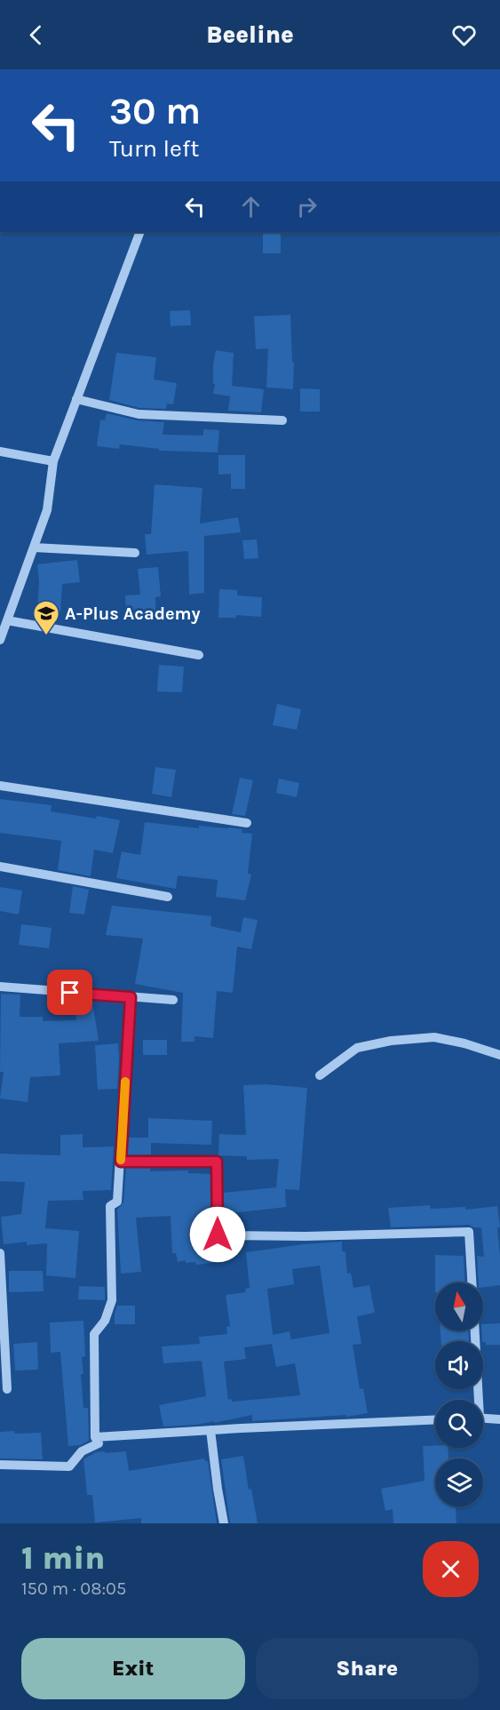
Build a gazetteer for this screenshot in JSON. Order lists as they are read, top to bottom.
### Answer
{
  "places": {
    "school or university": ["A-Plus Academy"]
  },
  "north": "top",
  "page": {
    "header": "Beeline",
    "turn": ["30 m", "Turn left"],
    "heading": ["1 min", "150 m · 08:05"],
    "buttons": ["Exit", "Share"]
  }
}
